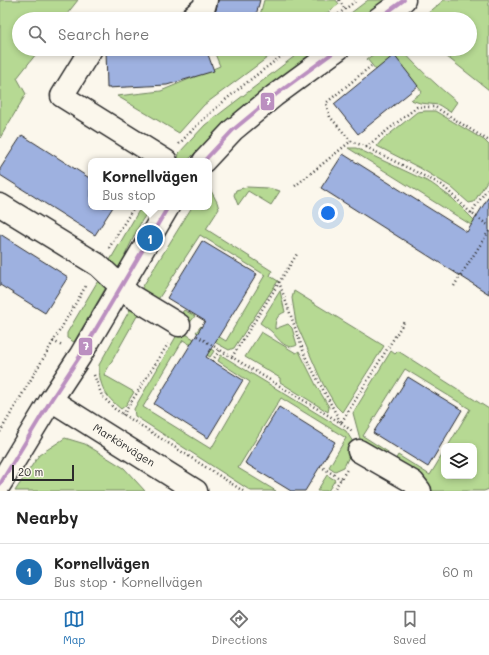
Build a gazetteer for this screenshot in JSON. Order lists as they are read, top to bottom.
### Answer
{
  "streets": {
    "street": ["Markörvägen"]
  },
  "lines": ["transit line 7"],
  "scale_bar": "20 m",
  "page": {
    "search": "Search here",
    "popup": ["Kornellvägen", "Bus stop"],
    "pins": "1",
    "scale": "20 m",
    "heading": "Nearby",
    "list": [
      {
        "mark": "1",
        "name": "Kornellvägen",
        "note": "Bus stop · Kornellvägen",
        "value": "60 m"
      }
    ],
    "nav": ["Map", "Directions", "Saved"]
  }
}
